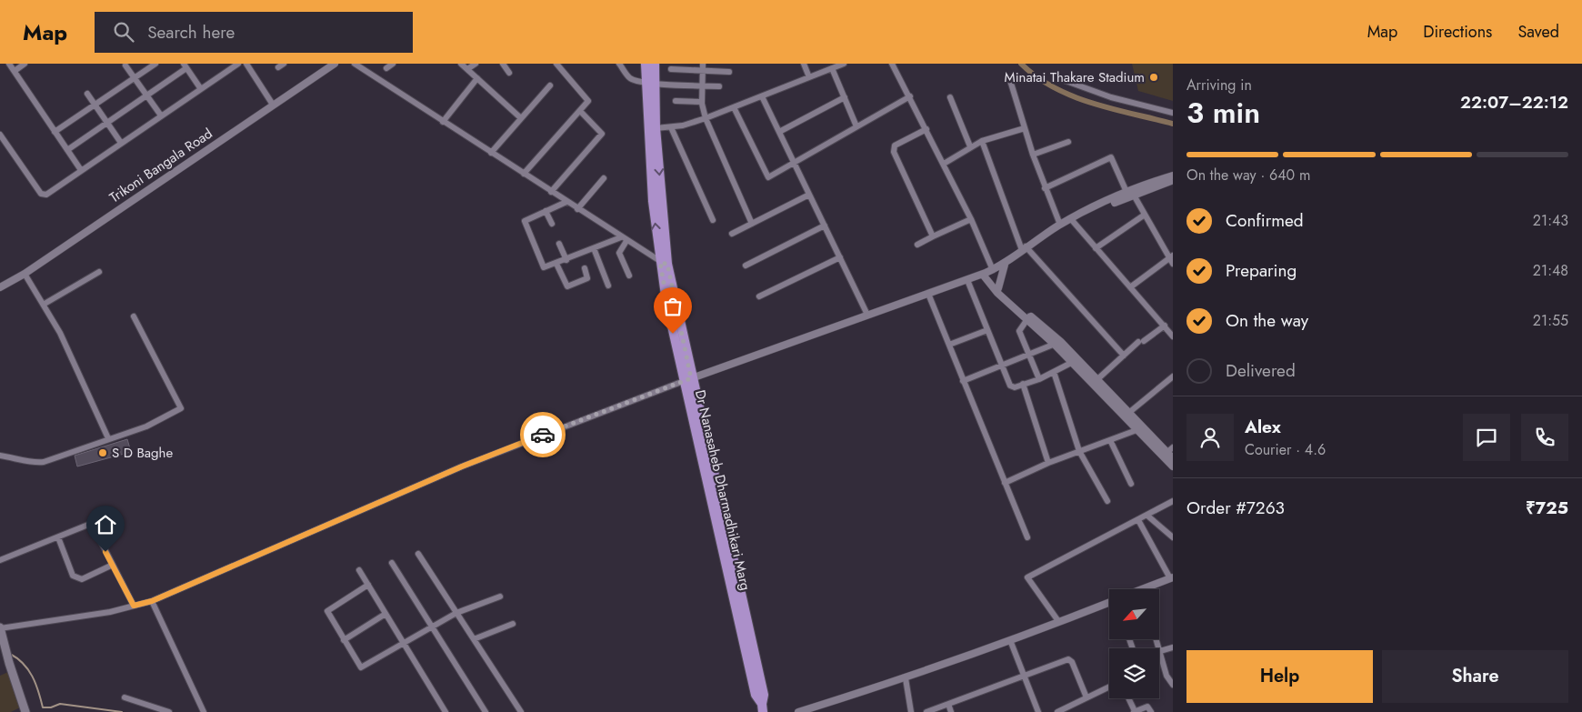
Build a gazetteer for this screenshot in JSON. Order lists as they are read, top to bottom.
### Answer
{
  "streets": {
    "main road": ["Dr Nanasaheb Dharmadhikari Marg"],
    "street": ["Trikoni Bangala Road"]
  },
  "places": ["Minatai Thakare Stadium", "S D Baghe"],
  "north": "bottom left",
  "page": {
    "header": "Map",
    "search": "Search here",
    "nav": ["Map", "Directions", "Saved"],
    "heading": ["3 min", "Arriving in", "22:07–22:12"],
    "panel": [
      "Alex",
      "Courier · 4.6",
      "Order #7263",
      "₹725"
    ],
    "bar": "On the way · 640 m",
    "list": [
      ["Confirmed", "21:43"],
      ["Preparing", "21:48"],
      ["On the way", "21:55"],
      "Delivered"
    ],
    "buttons": ["Help", "Share"]
  }
}
